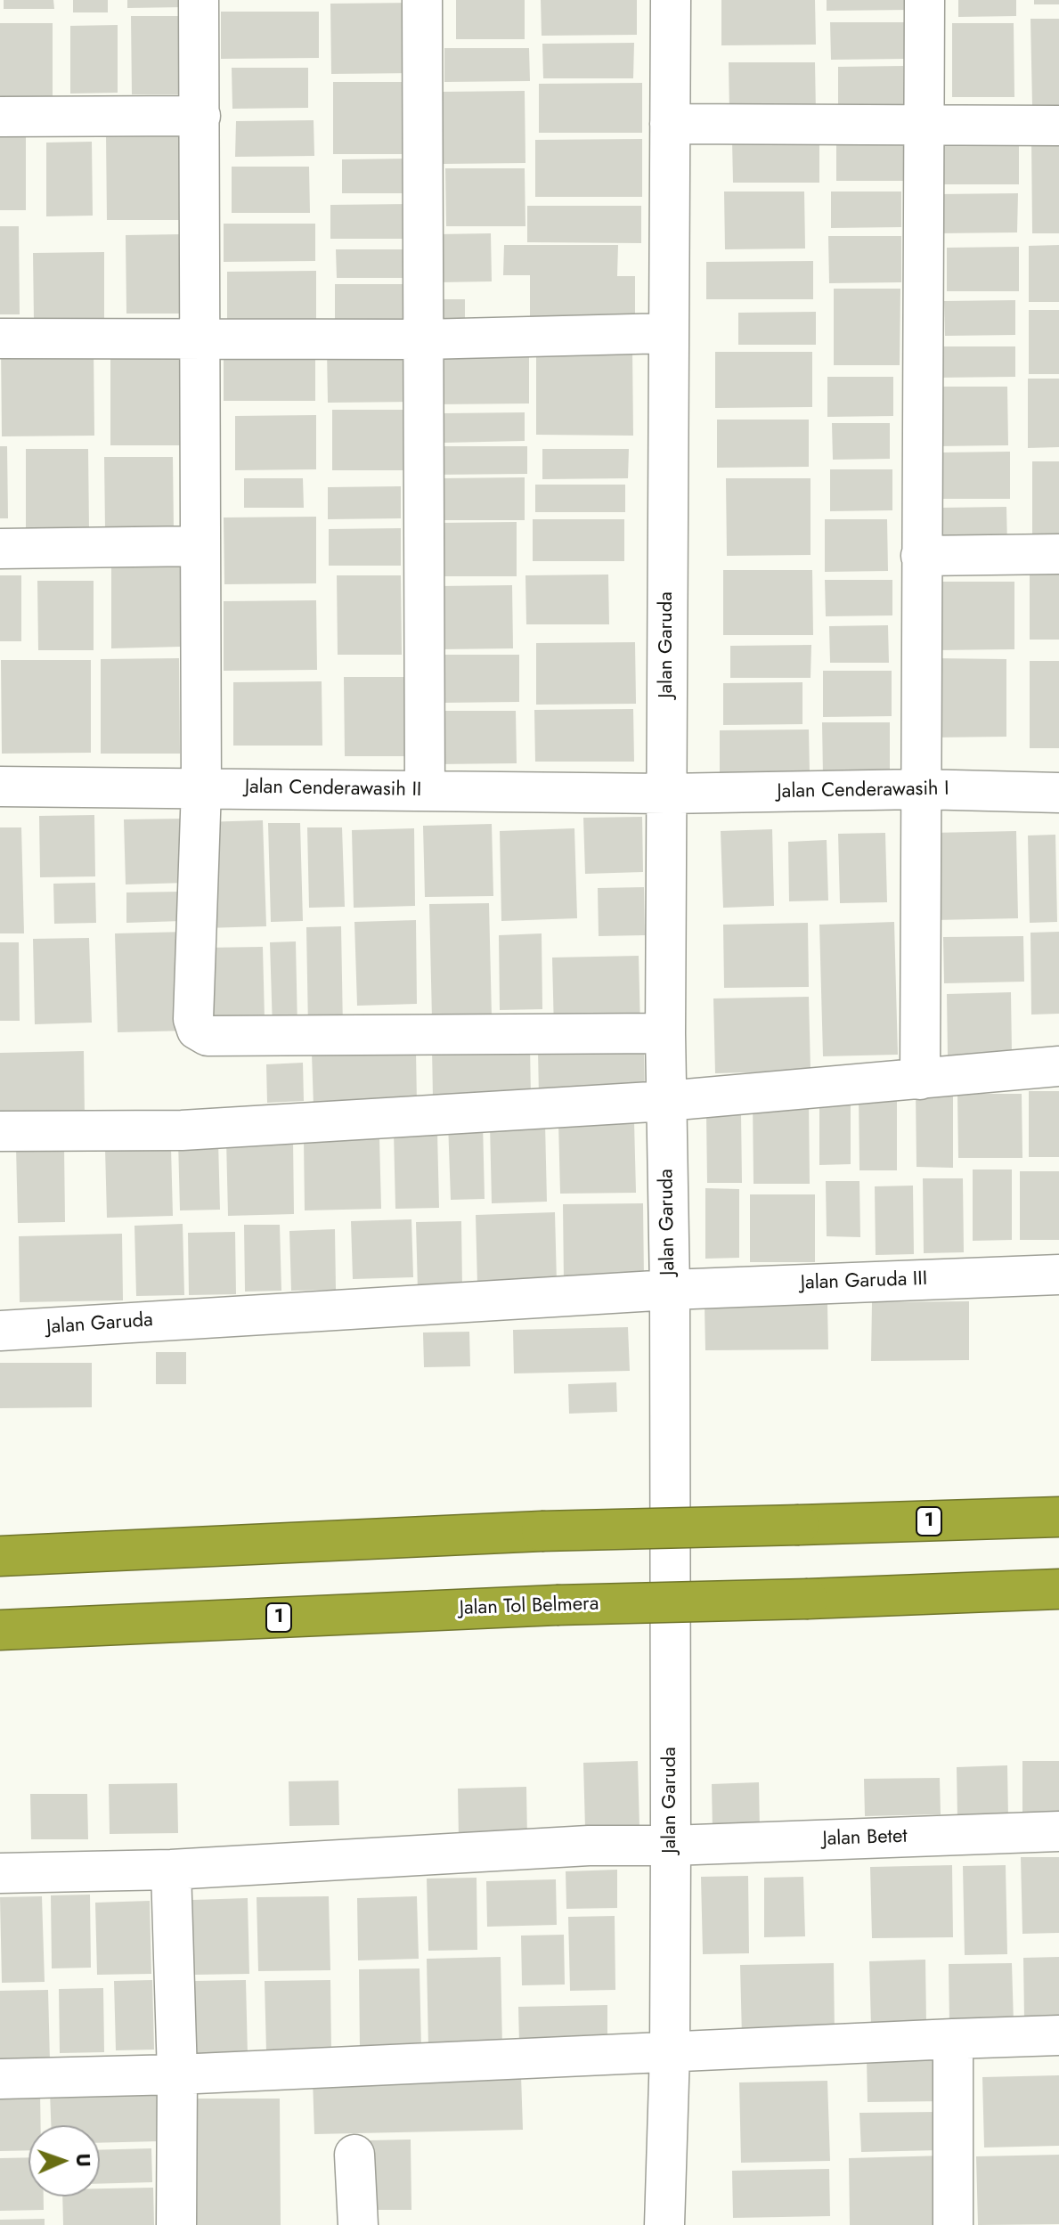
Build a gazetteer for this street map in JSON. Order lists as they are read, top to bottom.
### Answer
{
  "streets": {
    "highway": ["1", "Jalan Tol Belmera"],
    "street": [
      "Jalan Garuda",
      "Jalan Cenderawasih II",
      "Jalan Cenderawasih I",
      "Jalan Garuda III",
      "Jalan Betet"
    ]
  },
  "crossings": [
    ["Jalan Garuda", "Jalan Cenderawasih II"],
    ["Jalan Garuda", "Jalan Cenderawasih I"],
    ["Jalan Garuda", "Jalan Garuda III"],
    ["Jalan Garuda", "Jalan Betet"],
    ["Jalan Cenderawasih II", "Jalan Cenderawasih I"]
  ],
  "north": "right"
}
